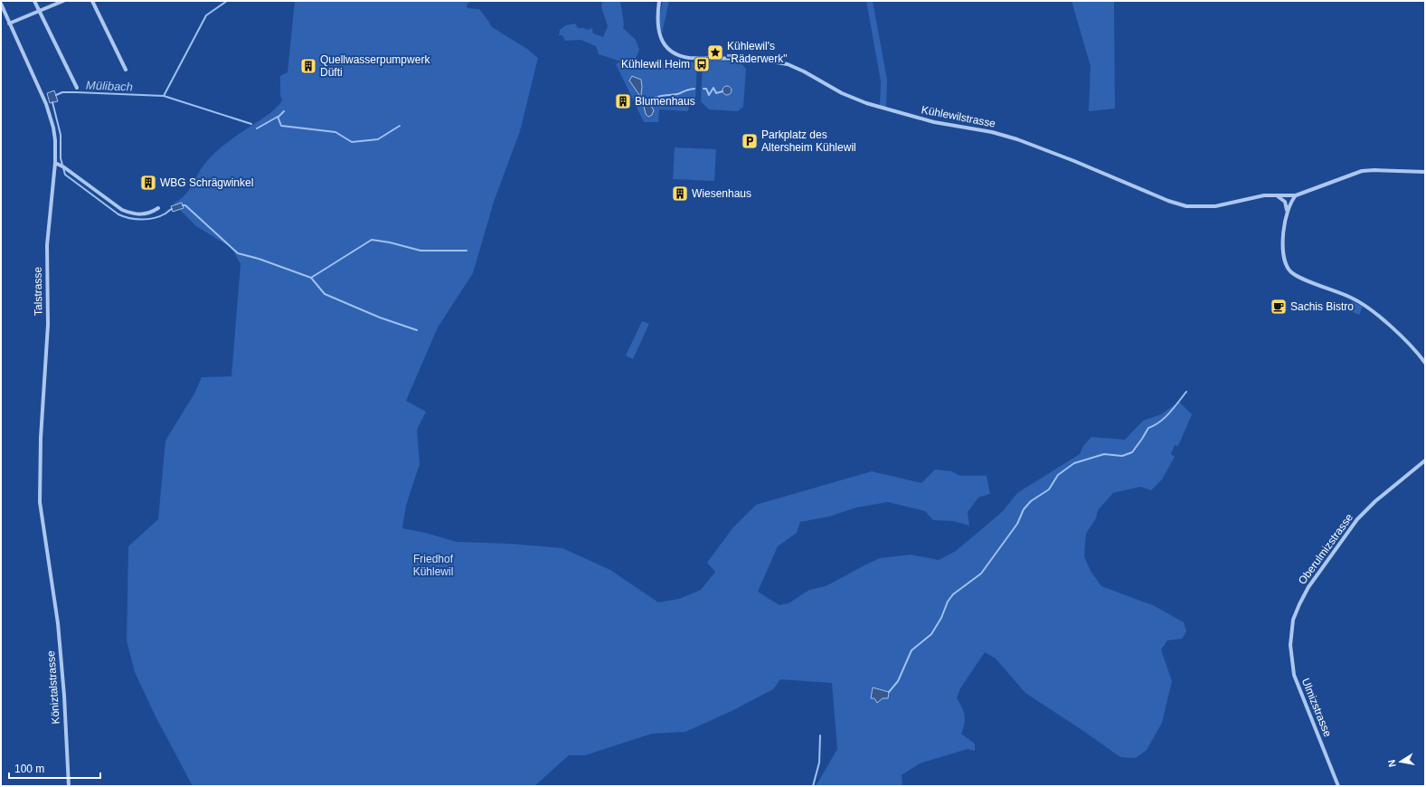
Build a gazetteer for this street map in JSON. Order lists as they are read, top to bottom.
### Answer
{
  "streets": {
    "street": [
      "Kühlewilstrasse",
      "Talstrasse",
      "Oberulmizstrasse",
      "Köniztalstrasse",
      "Ulmizstrasse"
    ]
  },
  "crossings": [
    ["Talstrasse", "Köniztalstrasse"],
    ["Oberulmizstrasse", "Ulmizstrasse"]
  ],
  "water": ["Mülibach"],
  "parks": ["Friedhof Kühlewil"],
  "places": {
    "place": ["Kühlewil's \"Räderwerk\""],
    "bus stop": ["Kühlewil Heim"],
    "building": [
      "Quellwasserpumpwerk Düfti",
      "Blumenhaus",
      "WBG Schrägwinkel",
      "Wiesenhaus"
    ],
    "parking": ["Parkplatz des Altersheim Kühlewil"],
    "cafe": ["Sachis Bistro"]
  },
  "scale_bar": "100 m",
  "north": "left"
}
